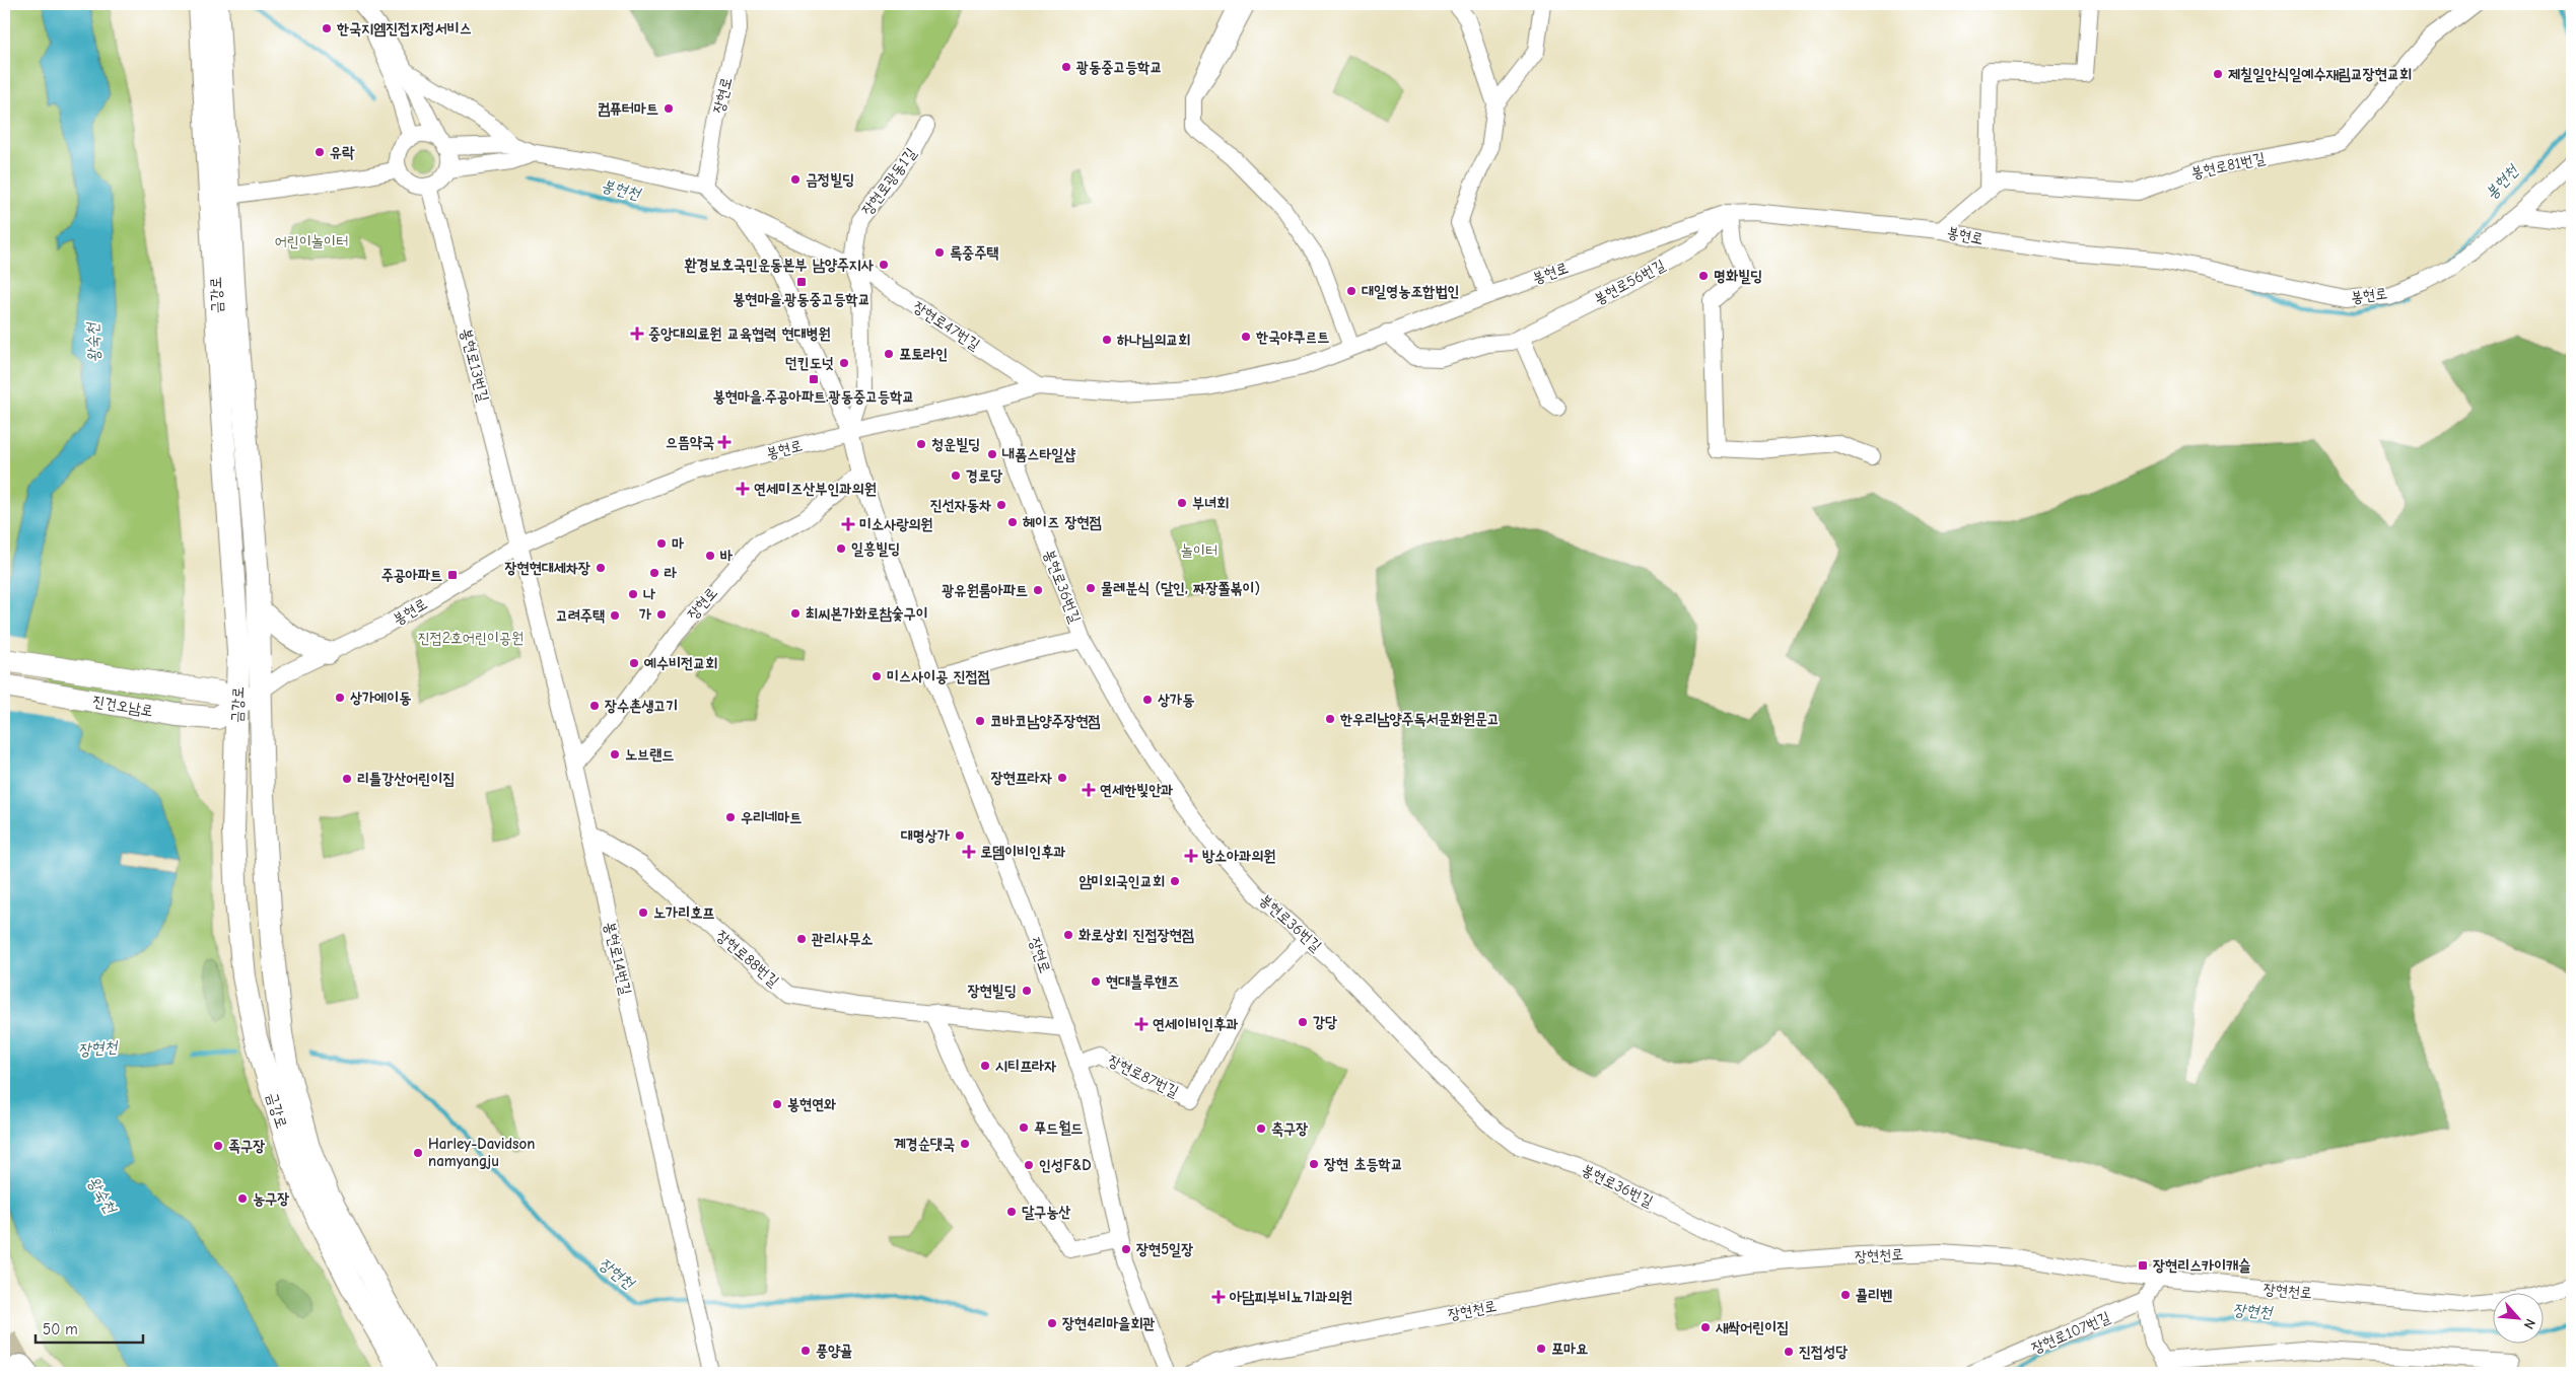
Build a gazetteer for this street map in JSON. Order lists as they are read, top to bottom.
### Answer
{
  "streets": {
    "main road": ["금강로", "진건오남로"],
    "street": [
      "장현로",
      "봉현로81번길",
      "장현로광동1길",
      "봉현로",
      "봉현로56번길",
      "장현로47번길",
      "봉현로13번길",
      "봉현로36번길",
      "봉현로14번길",
      "장현로88번길",
      "장현로87번길",
      "장현천로",
      "장현로107번길"
    ]
  },
  "crossings": [
    ["장현로", "봉현로"],
    ["장현로", "장현로47번길"],
    ["장현로", "봉현로14번길"],
    ["장현로", "장현로88번길"],
    ["장현로", "장현로87번길"],
    ["봉현로81번길", "봉현로"],
    ["장현로광동1길", "장현로47번길"],
    ["봉현로", "봉현로56번길"],
    ["봉현로", "금강로"],
    ["봉현로", "장현로47번길"],
    ["봉현로", "봉현로13번길"],
    ["봉현로", "봉현로36번길"],
    ["봉현로", "진건오남로"],
    ["봉현로", "봉현로14번길"],
    ["금강로", "진건오남로"],
    ["봉현로13번길", "봉현로14번길"],
    ["봉현로36번길", "장현로87번길"],
    ["봉현로36번길", "장현천로"],
    ["봉현로14번길", "장현로88번길"]
  ],
  "water": ["봉현천", "왕숙천", "장현천"],
  "parks": ["어린이놀이터", "놀이터", "진접2호어린이공원"],
  "places": {
    "other": [
      "한국지엠진접지정서비스",
      "광동중고등학교",
      "제칠일안식일예수재림교장현교회",
      "컴퓨터마트",
      "유락",
      "금정빌딩",
      "록중주택",
      "환경보호국민운동본부 남양주지사",
      "명화빌딩",
      "대일영농조합법인",
      "한국야쿠르트",
      "하나님의교회",
      "포토라인",
      "던킨도넛",
      "청운빌딩",
      "내폼스타일샵",
      "경로당",
      "부녀회",
      "진선자동차",
      "헤이즈 장현점",
      "마",
      "일흥빌딩",
      "바",
      "장현현대세차장",
      "라",
      "물레분식 (달인, 짜장쫄볶이)",
      "광유원룸아파트",
      "나",
      "최씨본가화로참숯구이",
      "가",
      "고려주택",
      "예수비전교회",
      "미스사이공 진접점",
      "상가에이동",
      "상가동",
      "장수촌생고기",
      "한우리남양주독서문화원문고",
      "코바코남양주장현점",
      "노브랜드",
      "장현프라자",
      "리틀강산어린이집",
      "우리네마트",
      "대명상가",
      "암미외국인교회",
      "노가리호프",
      "화로상회 진접장현점",
      "관리사무소",
      "현대블루핸즈",
      "장현빌딩",
      "강당",
      "시티프라자",
      "봉현연와",
      "푸드월드",
      "축구장",
      "계경순댓국",
      "족구장",
      "Harley-Davidson namyangju",
      "장현 초등학교",
      "인성F&D",
      "농구장",
      "달구농산",
      "장현5일장",
      "콜리벤",
      "장현4리마을회관",
      "새싹어린이집",
      "포마요",
      "풍양골",
      "진접성당"
    ],
    "transit": [
      "봉현마을.광동중고등학교",
      "봉현마을.주공아파트.광동중고등학교",
      "주공아파트",
      "장현리스카이캐슬"
    ],
    "health": [
      "중앙대의료원 교육협력 현대병원",
      "으뜸약국",
      "연세미즈산부인과의원",
      "미소사랑의원",
      "연세한빛안과",
      "로뎀이비인후과",
      "방소아과의원",
      "연세이비인후과",
      "아담피부비뇨기과의원"
    ]
  },
  "scale_bar": "50 m",
  "north": "bottom right"
}
